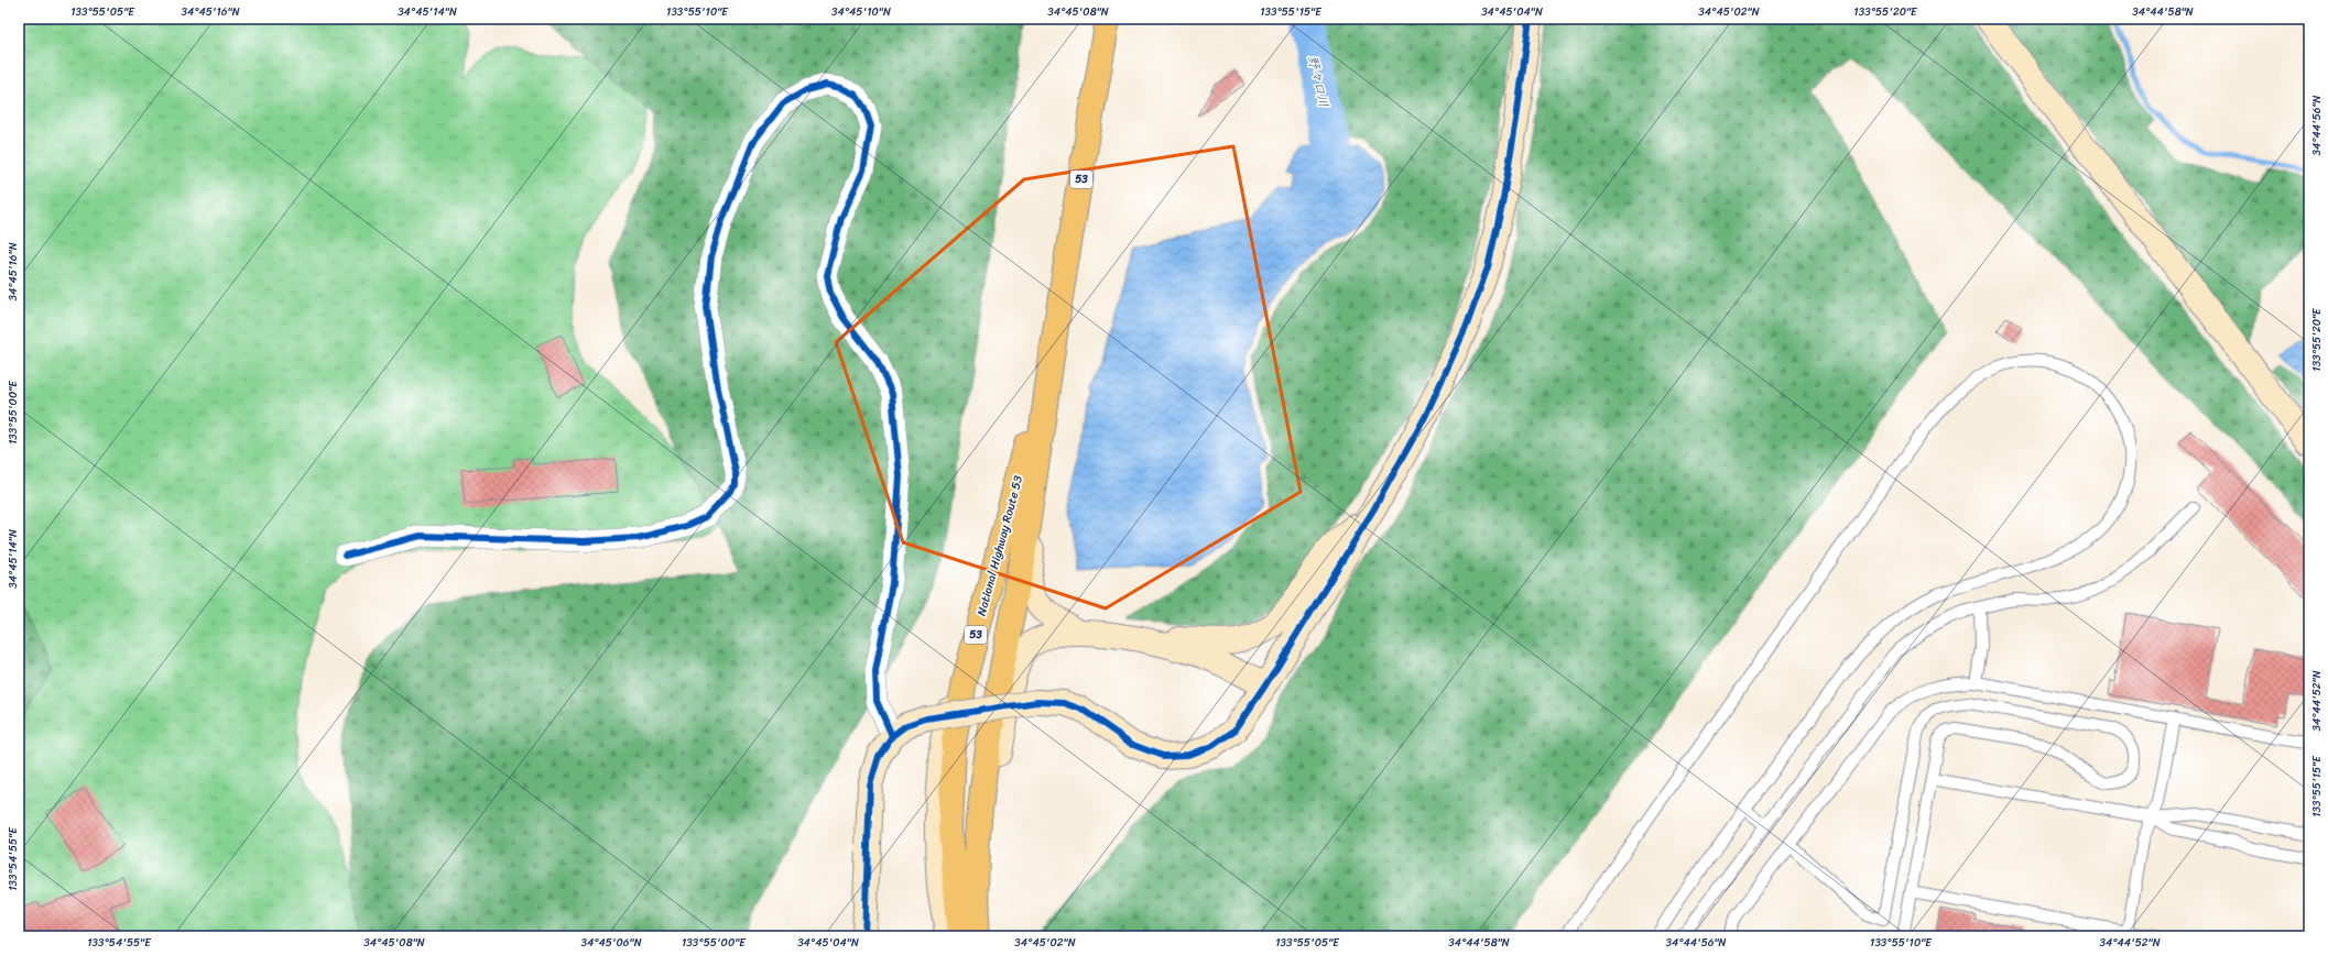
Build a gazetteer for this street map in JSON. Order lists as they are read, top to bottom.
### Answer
{
  "streets": {
    "highway": ["53", "National Highway Route 53"]
  },
  "water": ["野々口川"],
  "coordinates": [
    "133°55'05\"E",
    "34°45'16\"N",
    "34°45'14\"N",
    "133°55'10\"E",
    "34°45'10\"N",
    "34°45'08\"N",
    "133°55'15\"E",
    "34°45'04\"N",
    "34°45'02\"N",
    "133°55'20\"E",
    "34°44'58\"N",
    "34°44'56\"N",
    "133°55'00\"E",
    "34°44'52\"N",
    "133°54'55\"E",
    "34°45'06\"N"
  ]
}
